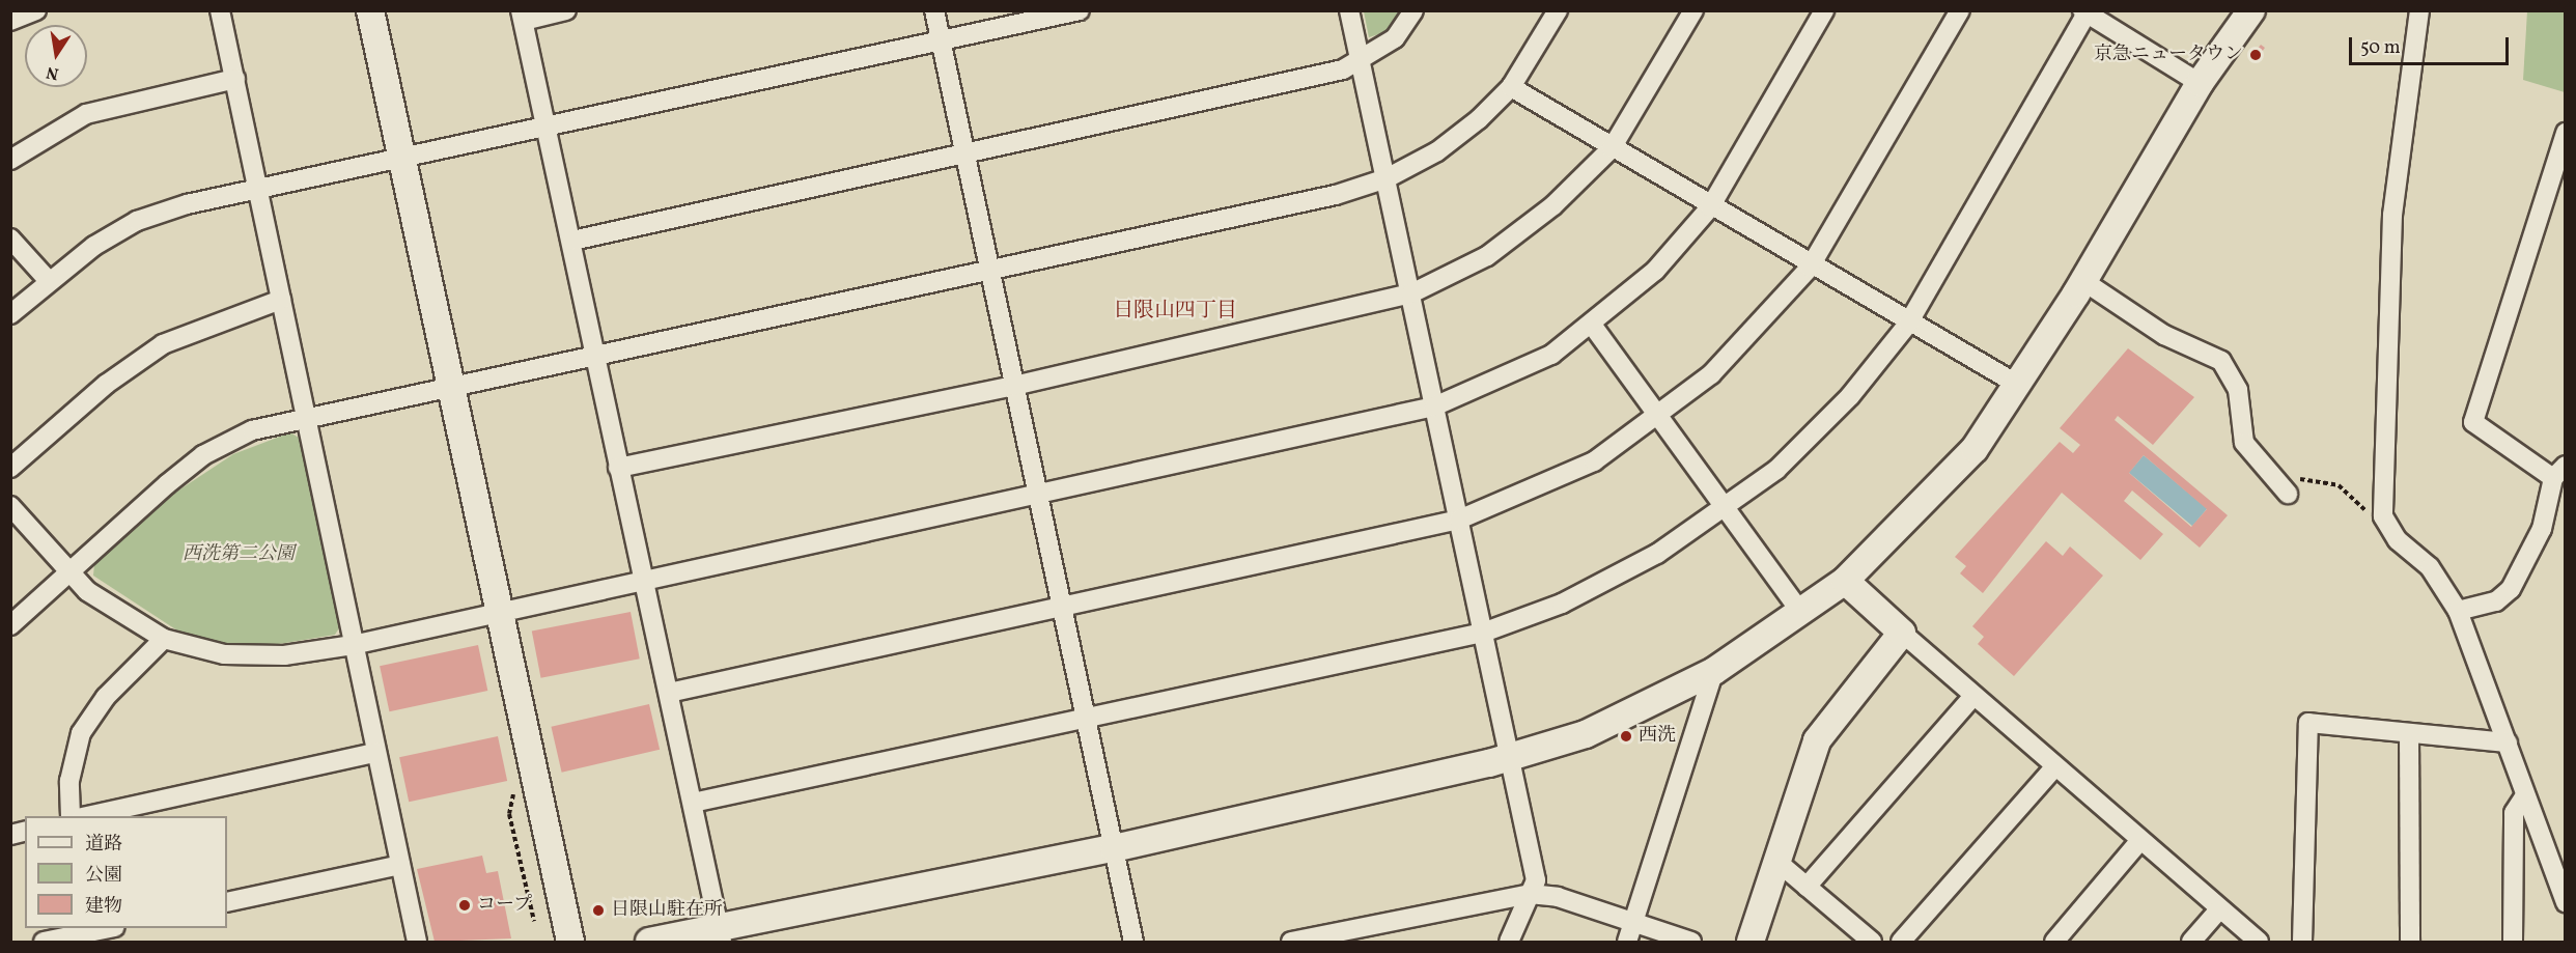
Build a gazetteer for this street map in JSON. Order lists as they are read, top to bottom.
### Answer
{
  "districts": ["日限山四丁目"],
  "parks": ["西洗第二公園"],
  "places": [
    "京急ニュータウン",
    "西洗",
    "コープ",
    "日限山駐在所"
  ],
  "legend": ["道路", "公園", "建物"],
  "scale_bar": "50 m",
  "north": "bottom"
}
